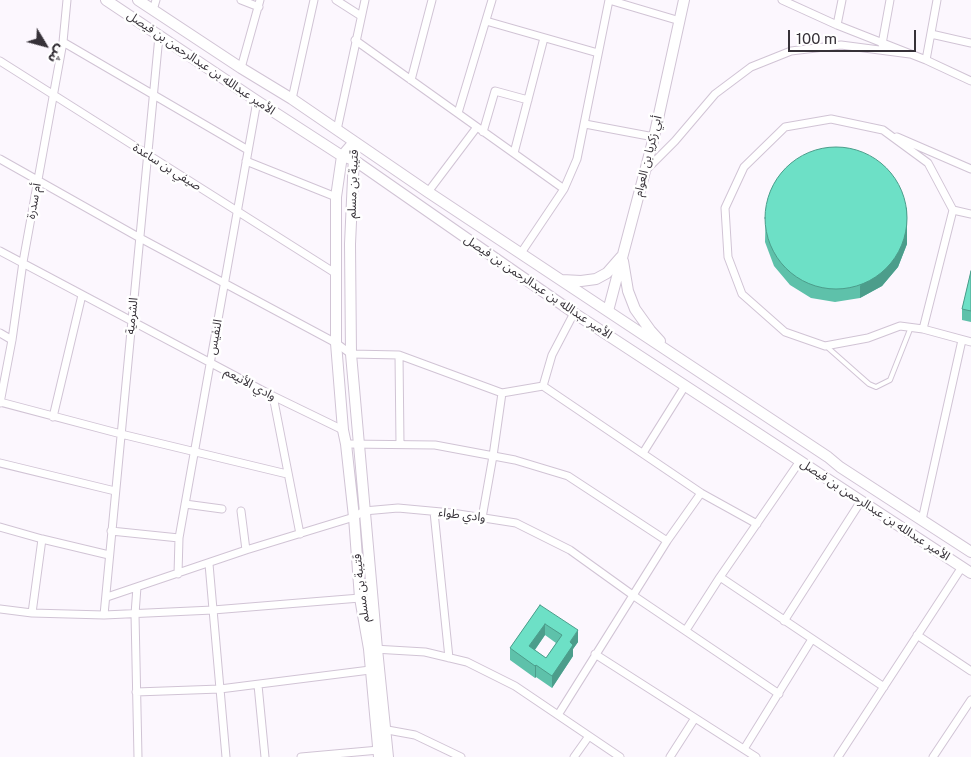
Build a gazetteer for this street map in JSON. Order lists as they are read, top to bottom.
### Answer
{
  "streets": {
    "main road": ["الأمير عبدالله بن عبدالرحمن بن فيصل", "أبي زكريا بن العوام", "قتيبة بن مسلم"],
    "street": [
      "صيفي بن ساعدة",
      "أم سدرة",
      "الشرمية",
      "النفيس",
      "وادي الأنيعم",
      "وادي طواء"
    ]
  },
  "crossings": [
    ["الأمير عبدالله بن عبدالرحمن بن فيصل", "أبي زكريا بن العوام"],
    ["الأمير عبدالله بن عبدالرحمن بن فيصل", "قتيبة بن مسلم"],
    ["الأمير عبدالله بن عبدالرحمن بن فيصل", "الشرمية"],
    ["الأمير عبدالله بن عبدالرحمن بن فيصل", "النفيس"],
    ["صيفي بن ساعدة", "قتيبة بن مسلم"],
    ["صيفي بن ساعدة", "أم سدرة"],
    ["صيفي بن ساعدة", "الشرمية"],
    ["صيفي بن ساعدة", "النفيس"],
    ["قتيبة بن مسلم", "وادي الأنيعم"],
    ["قتيبة بن مسلم", "وادي طواء"],
    ["أم سدرة", "وادي الأنيعم"],
    ["الشرمية", "وادي الأنيعم"],
    ["الشرمية", "وادي طواء"],
    ["النفيس", "وادي الأنيعم"],
    ["النفيس", "وادي طواء"]
  ],
  "scale_bar": "100 m",
  "north": "bottom right"
}
